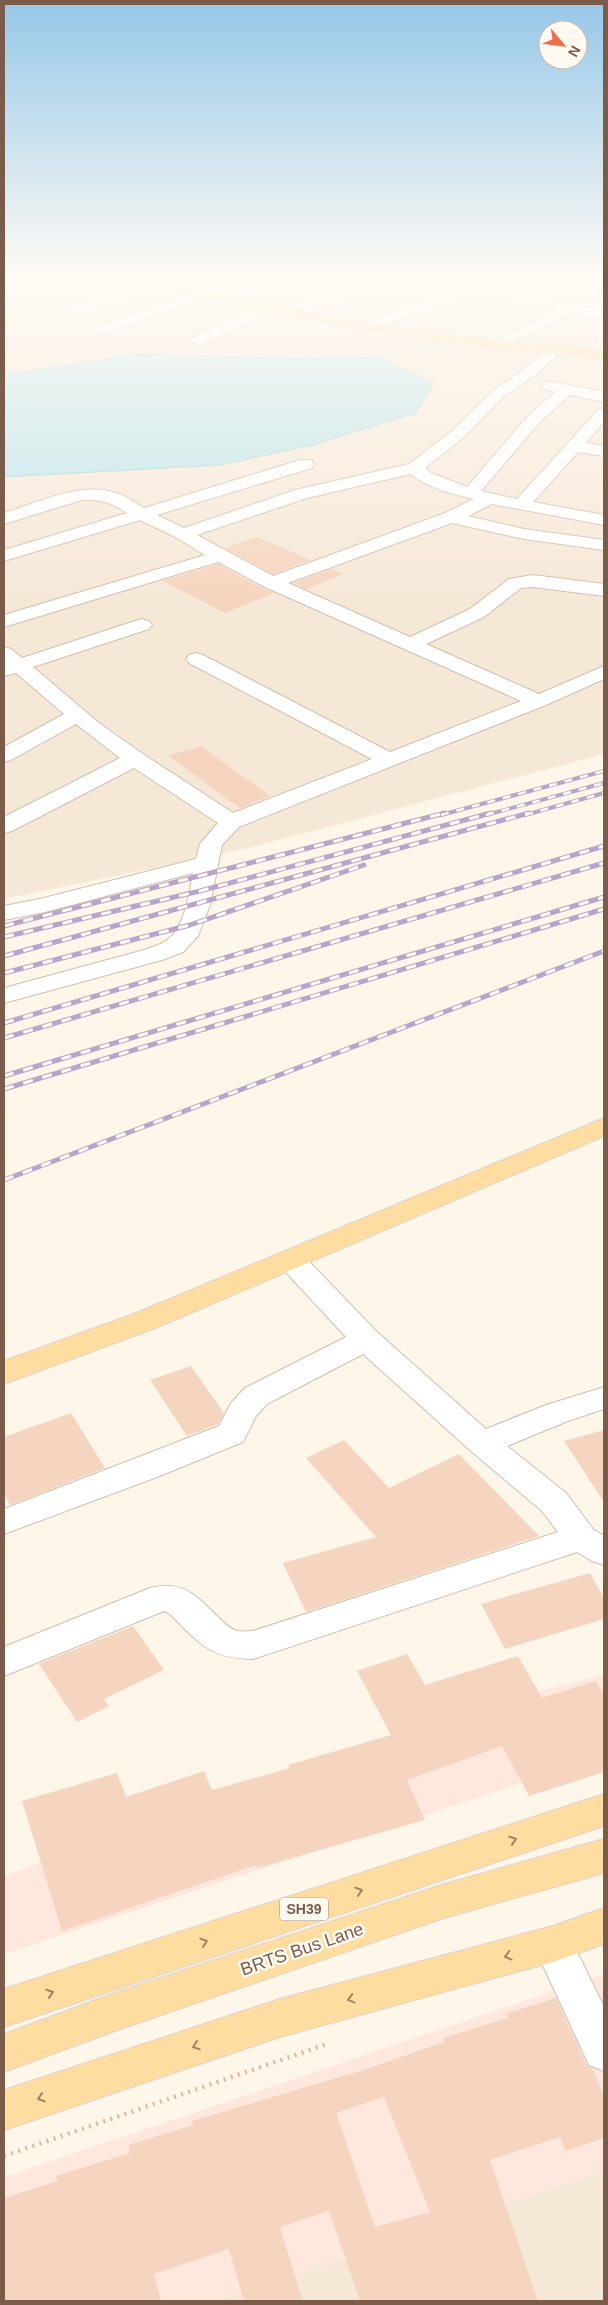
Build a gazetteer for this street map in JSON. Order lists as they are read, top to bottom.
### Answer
{
  "streets": {
    "main road": ["SH39", "BRTS Bus Lane"]
  },
  "north": "bottom right"
}
